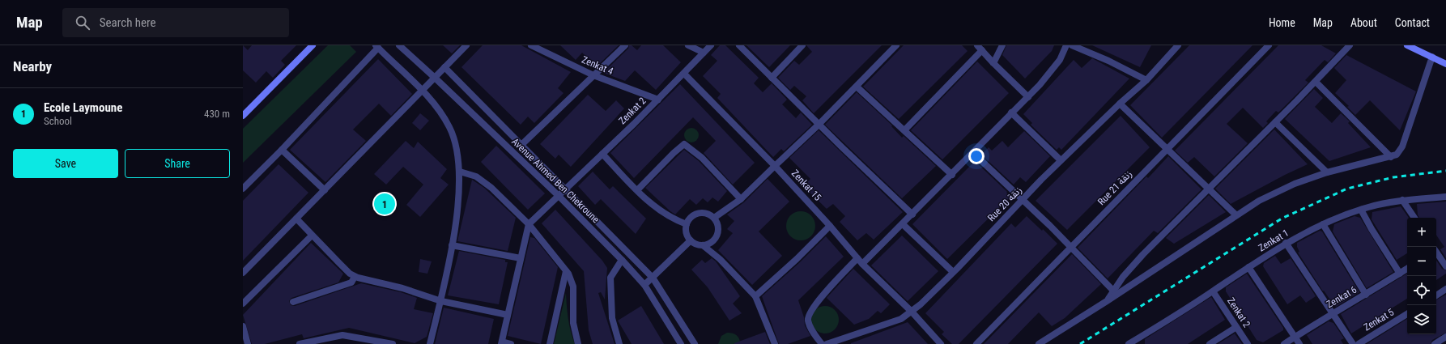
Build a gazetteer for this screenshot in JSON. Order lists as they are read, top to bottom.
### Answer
{
  "streets": {
    "street": [
      "Zenkat 4",
      "Zenkat 2",
      "Avenue Ahmed Ben Chekroune",
      "Zenkat 15",
      "Rue 21 زنقة",
      "Rue 20 زنقة",
      "Zenkat 1",
      "Zenkat 6",
      "Zenkat 5"
    ]
  },
  "crossings": [
    ["Zenkat 4", "Zenkat 2"],
    ["Zenkat 2", "Avenue Ahmed Ben Chekroune"],
    ["Zenkat 2", "Zenkat 15"],
    ["Zenkat 2", "Zenkat 1"],
    ["Zenkat 15", "Rue 20 زنقة"]
  ],
  "page": {
    "header": "Map",
    "search": "Search here",
    "nav": [
      "Home",
      "Map",
      "About",
      "Contact"
    ],
    "heading": "Nearby",
    "list": [
      {
        "mark": "1",
        "name": "Ecole Laymoune",
        "note": "School",
        "value": "430 m"
      }
    ],
    "buttons": ["Save", "Share"],
    "pins": "1",
    "map_buttons": ["+", "−"]
  }
}
